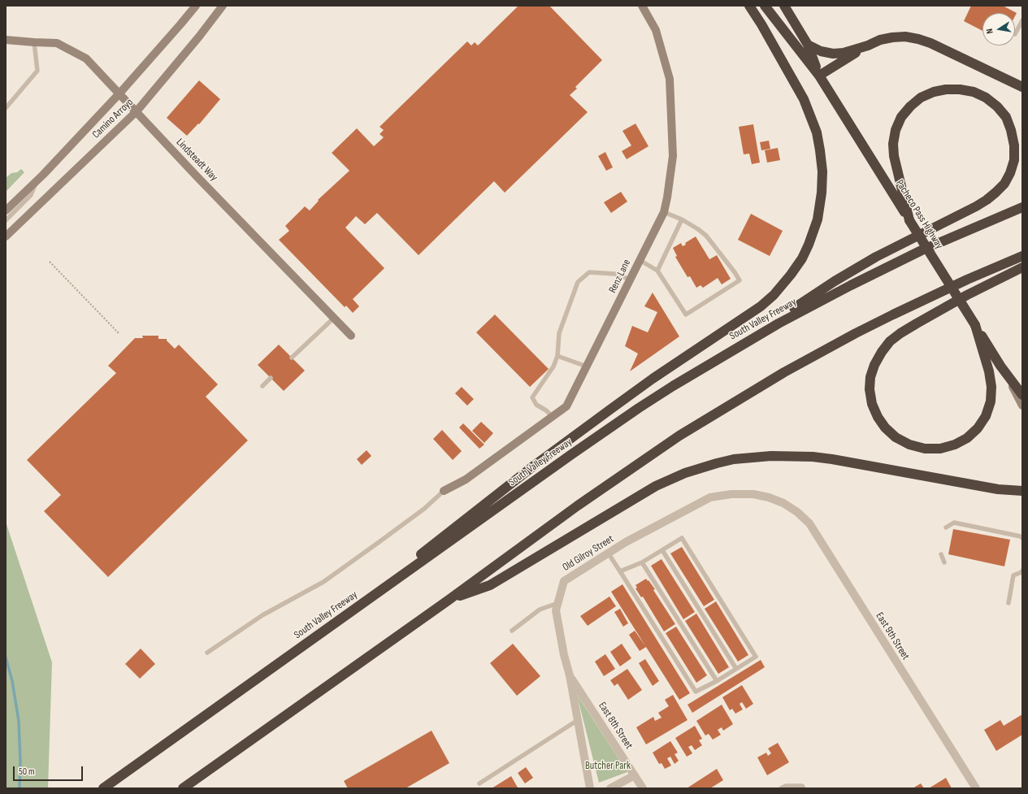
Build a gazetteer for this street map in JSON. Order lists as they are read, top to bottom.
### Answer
{
  "streets": {
    "highway": ["Pacheco Pass Highway", "South Valley Freeway"],
    "street": [
      "Camino Arroyo",
      "Lindsteadt Way",
      "Renz Lane",
      "Old Gilroy Street",
      "East 9th Street",
      "East 8th Street"
    ]
  },
  "crossings": [
    ["Camino Arroyo", "Lindsteadt Way"],
    ["Old Gilroy Street", "East 9th Street"],
    ["Old Gilroy Street", "East 8th Street"]
  ],
  "parks": ["Butcher Park"],
  "scale_bar": "50 m",
  "north": "left"
}
